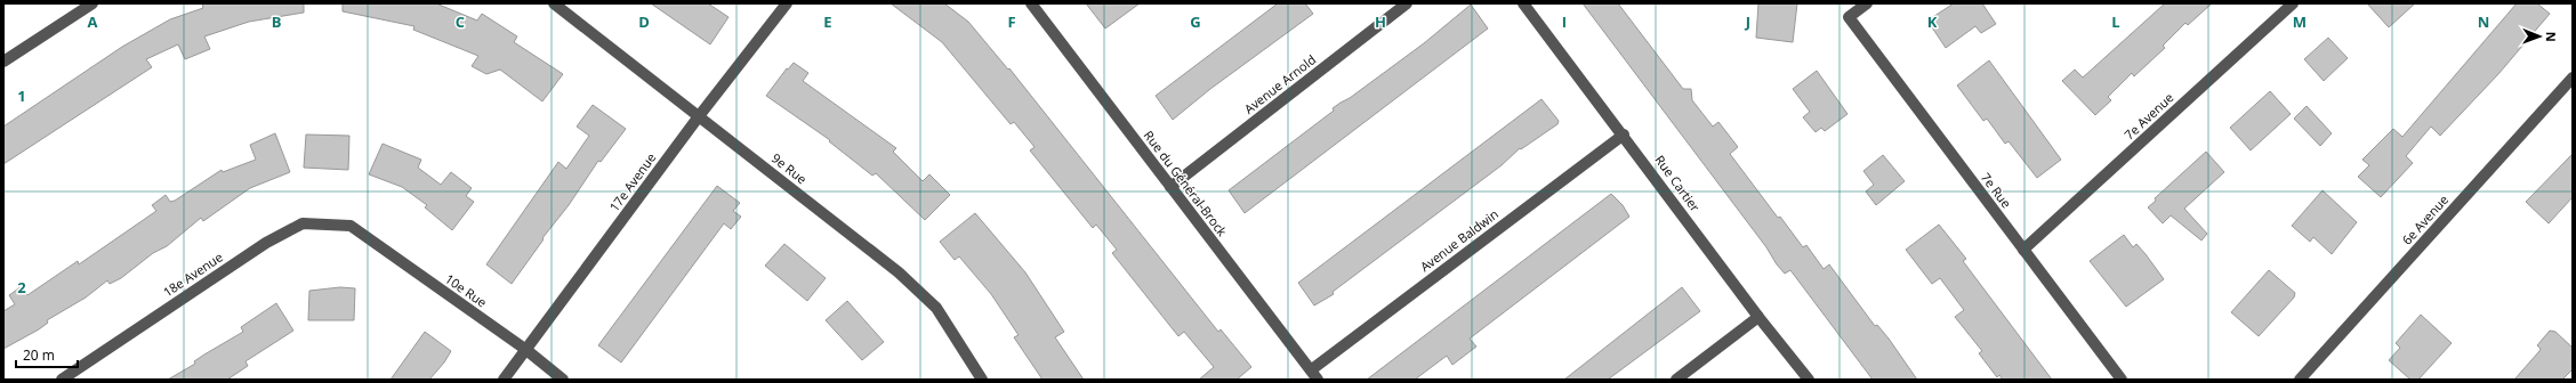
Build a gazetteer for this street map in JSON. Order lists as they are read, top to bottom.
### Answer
{
  "streets": {
    "street": [
      "Avenue Arnold",
      "7e Avenue",
      "9e Rue",
      "17e Avenue",
      "Rue du Général-Brock",
      "Rue Cartier",
      "7e Rue",
      "6e Avenue",
      "Avenue Baldwin",
      "18e Avenue",
      "10e Rue"
    ]
  },
  "crossings": [
    ["Avenue Arnold", "Rue du Général-Brock"],
    ["7e Avenue", "7e Rue"],
    ["9e Rue", "17e Avenue"],
    ["17e Avenue", "10e Rue"],
    ["Rue du Général-Brock", "Avenue Baldwin"],
    ["Rue Cartier", "Avenue Baldwin"],
    ["18e Avenue", "10e Rue"]
  ],
  "scale_bar": "20 m",
  "north": "right",
  "grid": {
    "columns": [
      "A",
      "B",
      "C",
      "D",
      "E",
      "F",
      "G",
      "H",
      "I",
      "J",
      "K",
      "L",
      "M",
      "N"
    ],
    "rows": ["1", "2"]
  }
}
